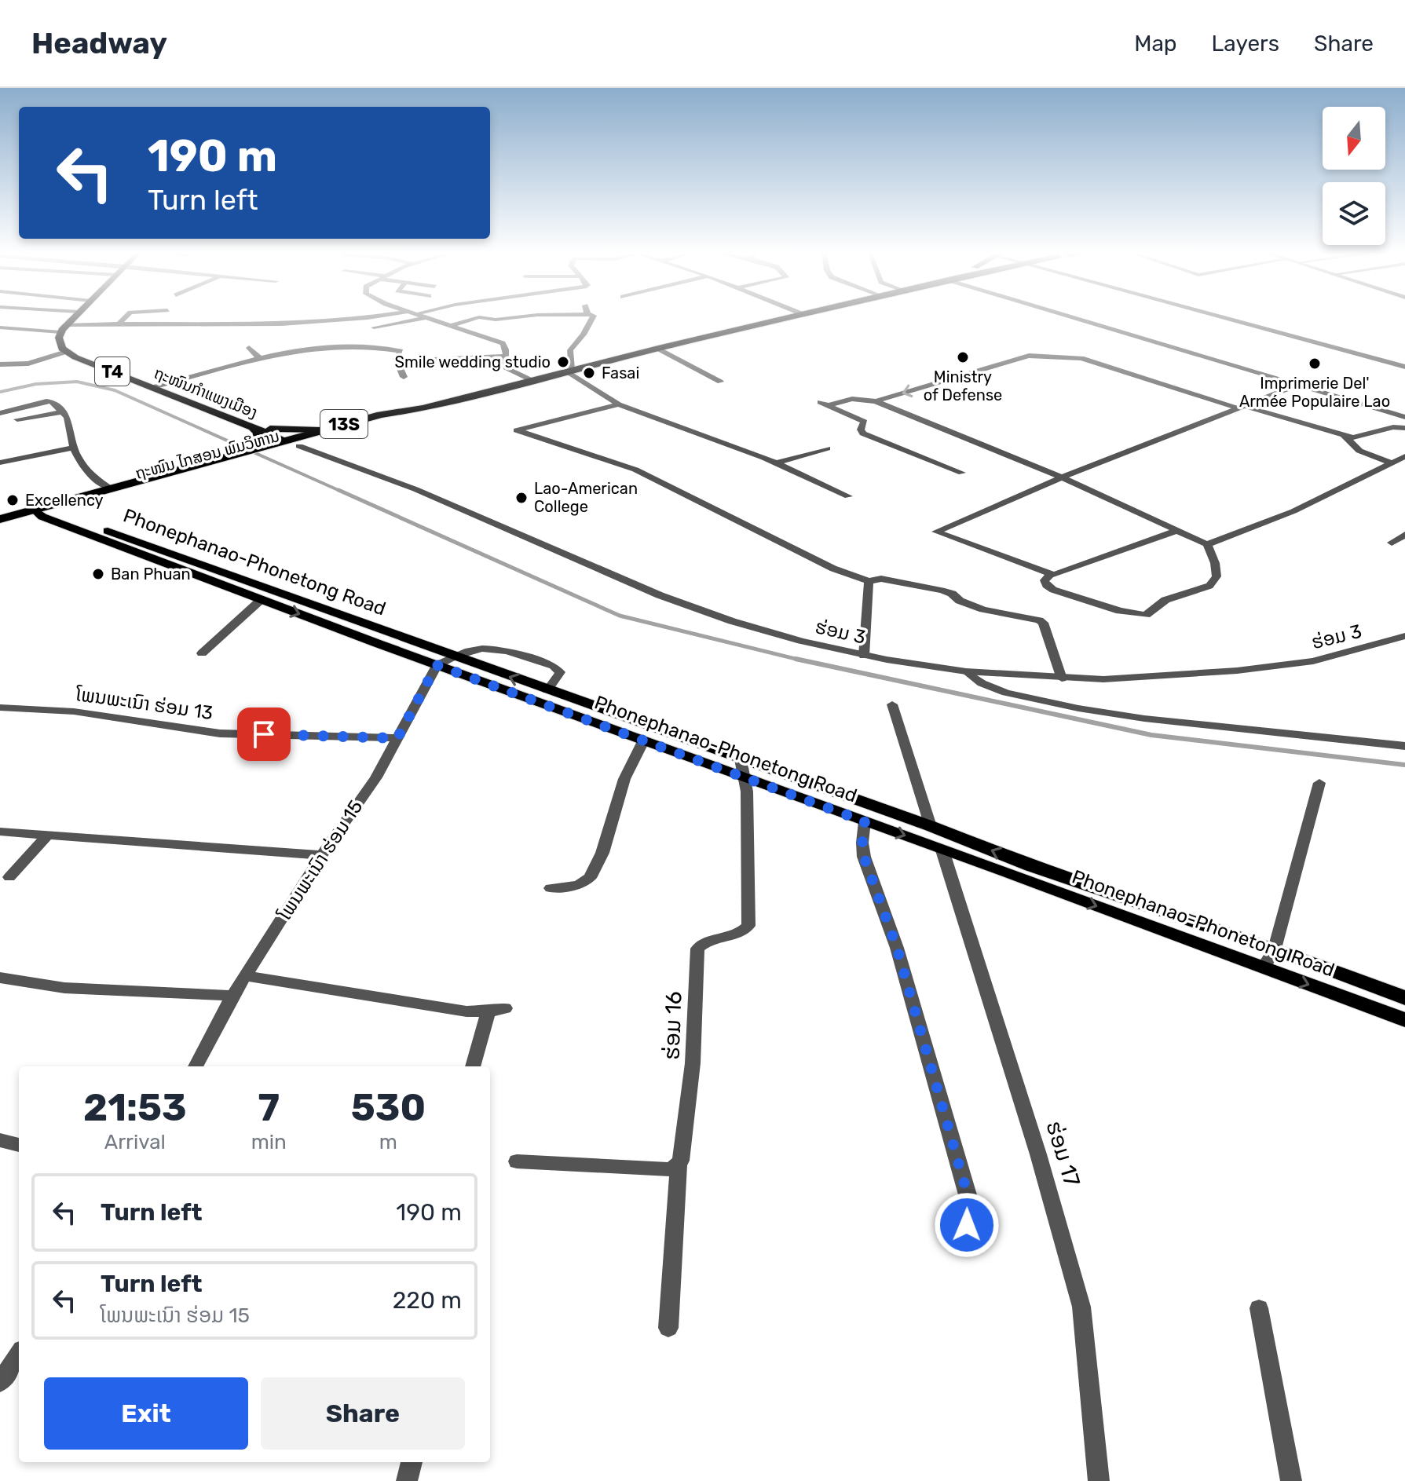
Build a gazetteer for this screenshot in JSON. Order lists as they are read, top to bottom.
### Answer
{
  "streets": {
    "highway": ["13S", "ຖະໜົນ ໄກສອນ ພົມວິຫານ"],
    "main road": ["T4", "ຖະໜົນກຳແພງເມືອງ", "Phonephanao-Phonetong Road"],
    "street": [
      "ຮ່ອມ 3",
      "ໂພນພະເນົາ ຮ່ອມ 13",
      "ໂພນພະເນົາ ຮ່ອມ 15",
      "ຮ່ອມ 16",
      "ຮ່ອມ 17"
    ]
  },
  "crossings": [
    ["ຖະໜົນກຳແພງເມືອງ", "ຖະໜົນ ໄກສອນ ພົມວິຫານ"],
    ["ຖະໜົນ ໄກສອນ ພົມວິຫານ", "Phonephanao-Phonetong Road"],
    ["ຖະໜົນ ໄກສອນ ພົມວິຫານ", "ຮ່ອມ 3"],
    ["Phonephanao-Phonetong Road", "ໂພນພະເນົາ ຮ່ອມ 15"],
    ["Phonephanao-Phonetong Road", "ຮ່ອມ 16"],
    ["Phonephanao-Phonetong Road", "ຮ່ອມ 17"],
    ["ໂພນພະເນົາ ຮ່ອມ 13", "ໂພນພະເນົາ ຮ່ອມ 15"]
  ],
  "places": [
    "Ministry of Defense",
    "Smile wedding studio",
    "Imprimerie Del' Armée Populaire Lao",
    "Fasai",
    "Lao-American College",
    "Excellency",
    "Ban Phuan"
  ],
  "north": "bottom",
  "page": {
    "header": "Headway",
    "nav": ["Map", "Layers", "Share"],
    "turn": ["190 m", "Turn left"],
    "eta": [
      "21:53",
      "Arrival",
      "7",
      "min",
      "530",
      "m"
    ],
    "list": [
      {
        "name": "Turn left",
        "value": "190 m"
      },
      {
        "name": "Turn left",
        "note": "ໂພນພະເນົາ ຮ່ອມ 15",
        "value": "220 m"
      }
    ],
    "buttons": ["Exit", "Share"]
  }
}
